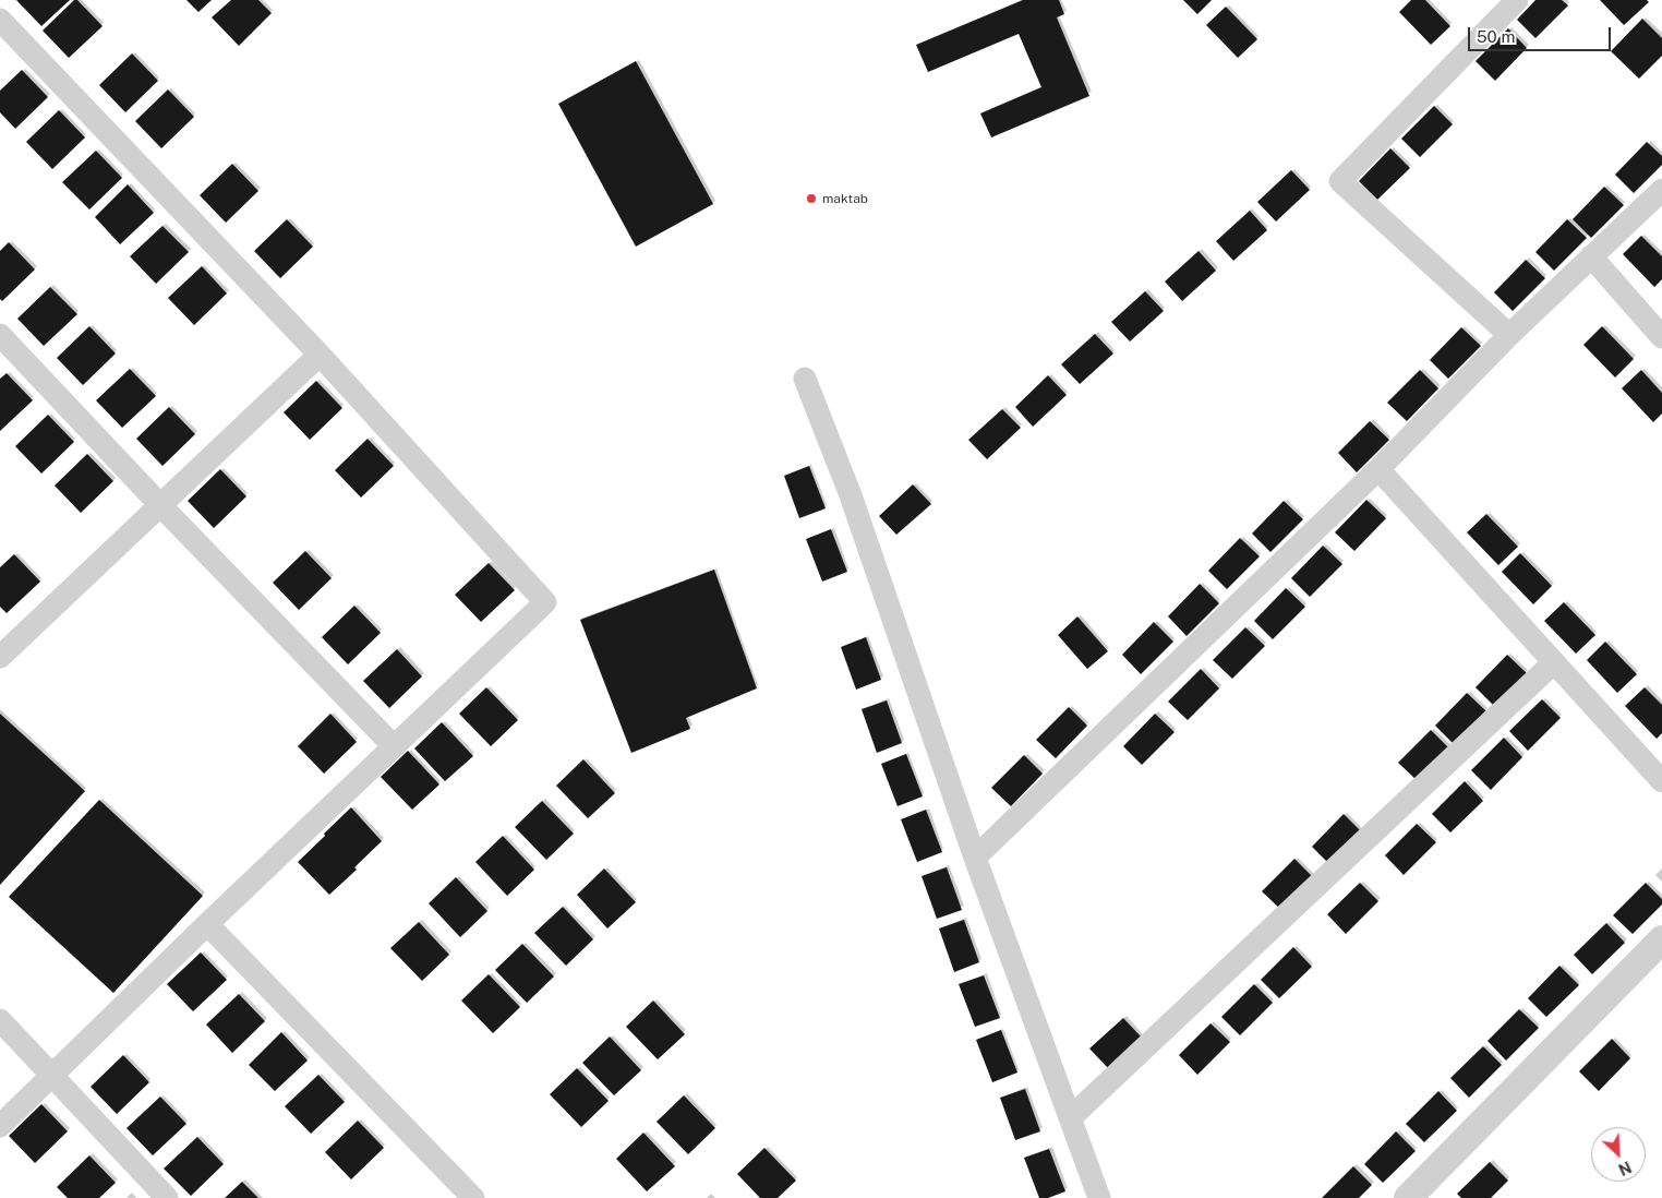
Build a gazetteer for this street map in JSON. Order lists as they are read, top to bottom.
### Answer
{
  "places": ["maktab"],
  "scale_bar": "50 m",
  "north": "bottom right"
}
